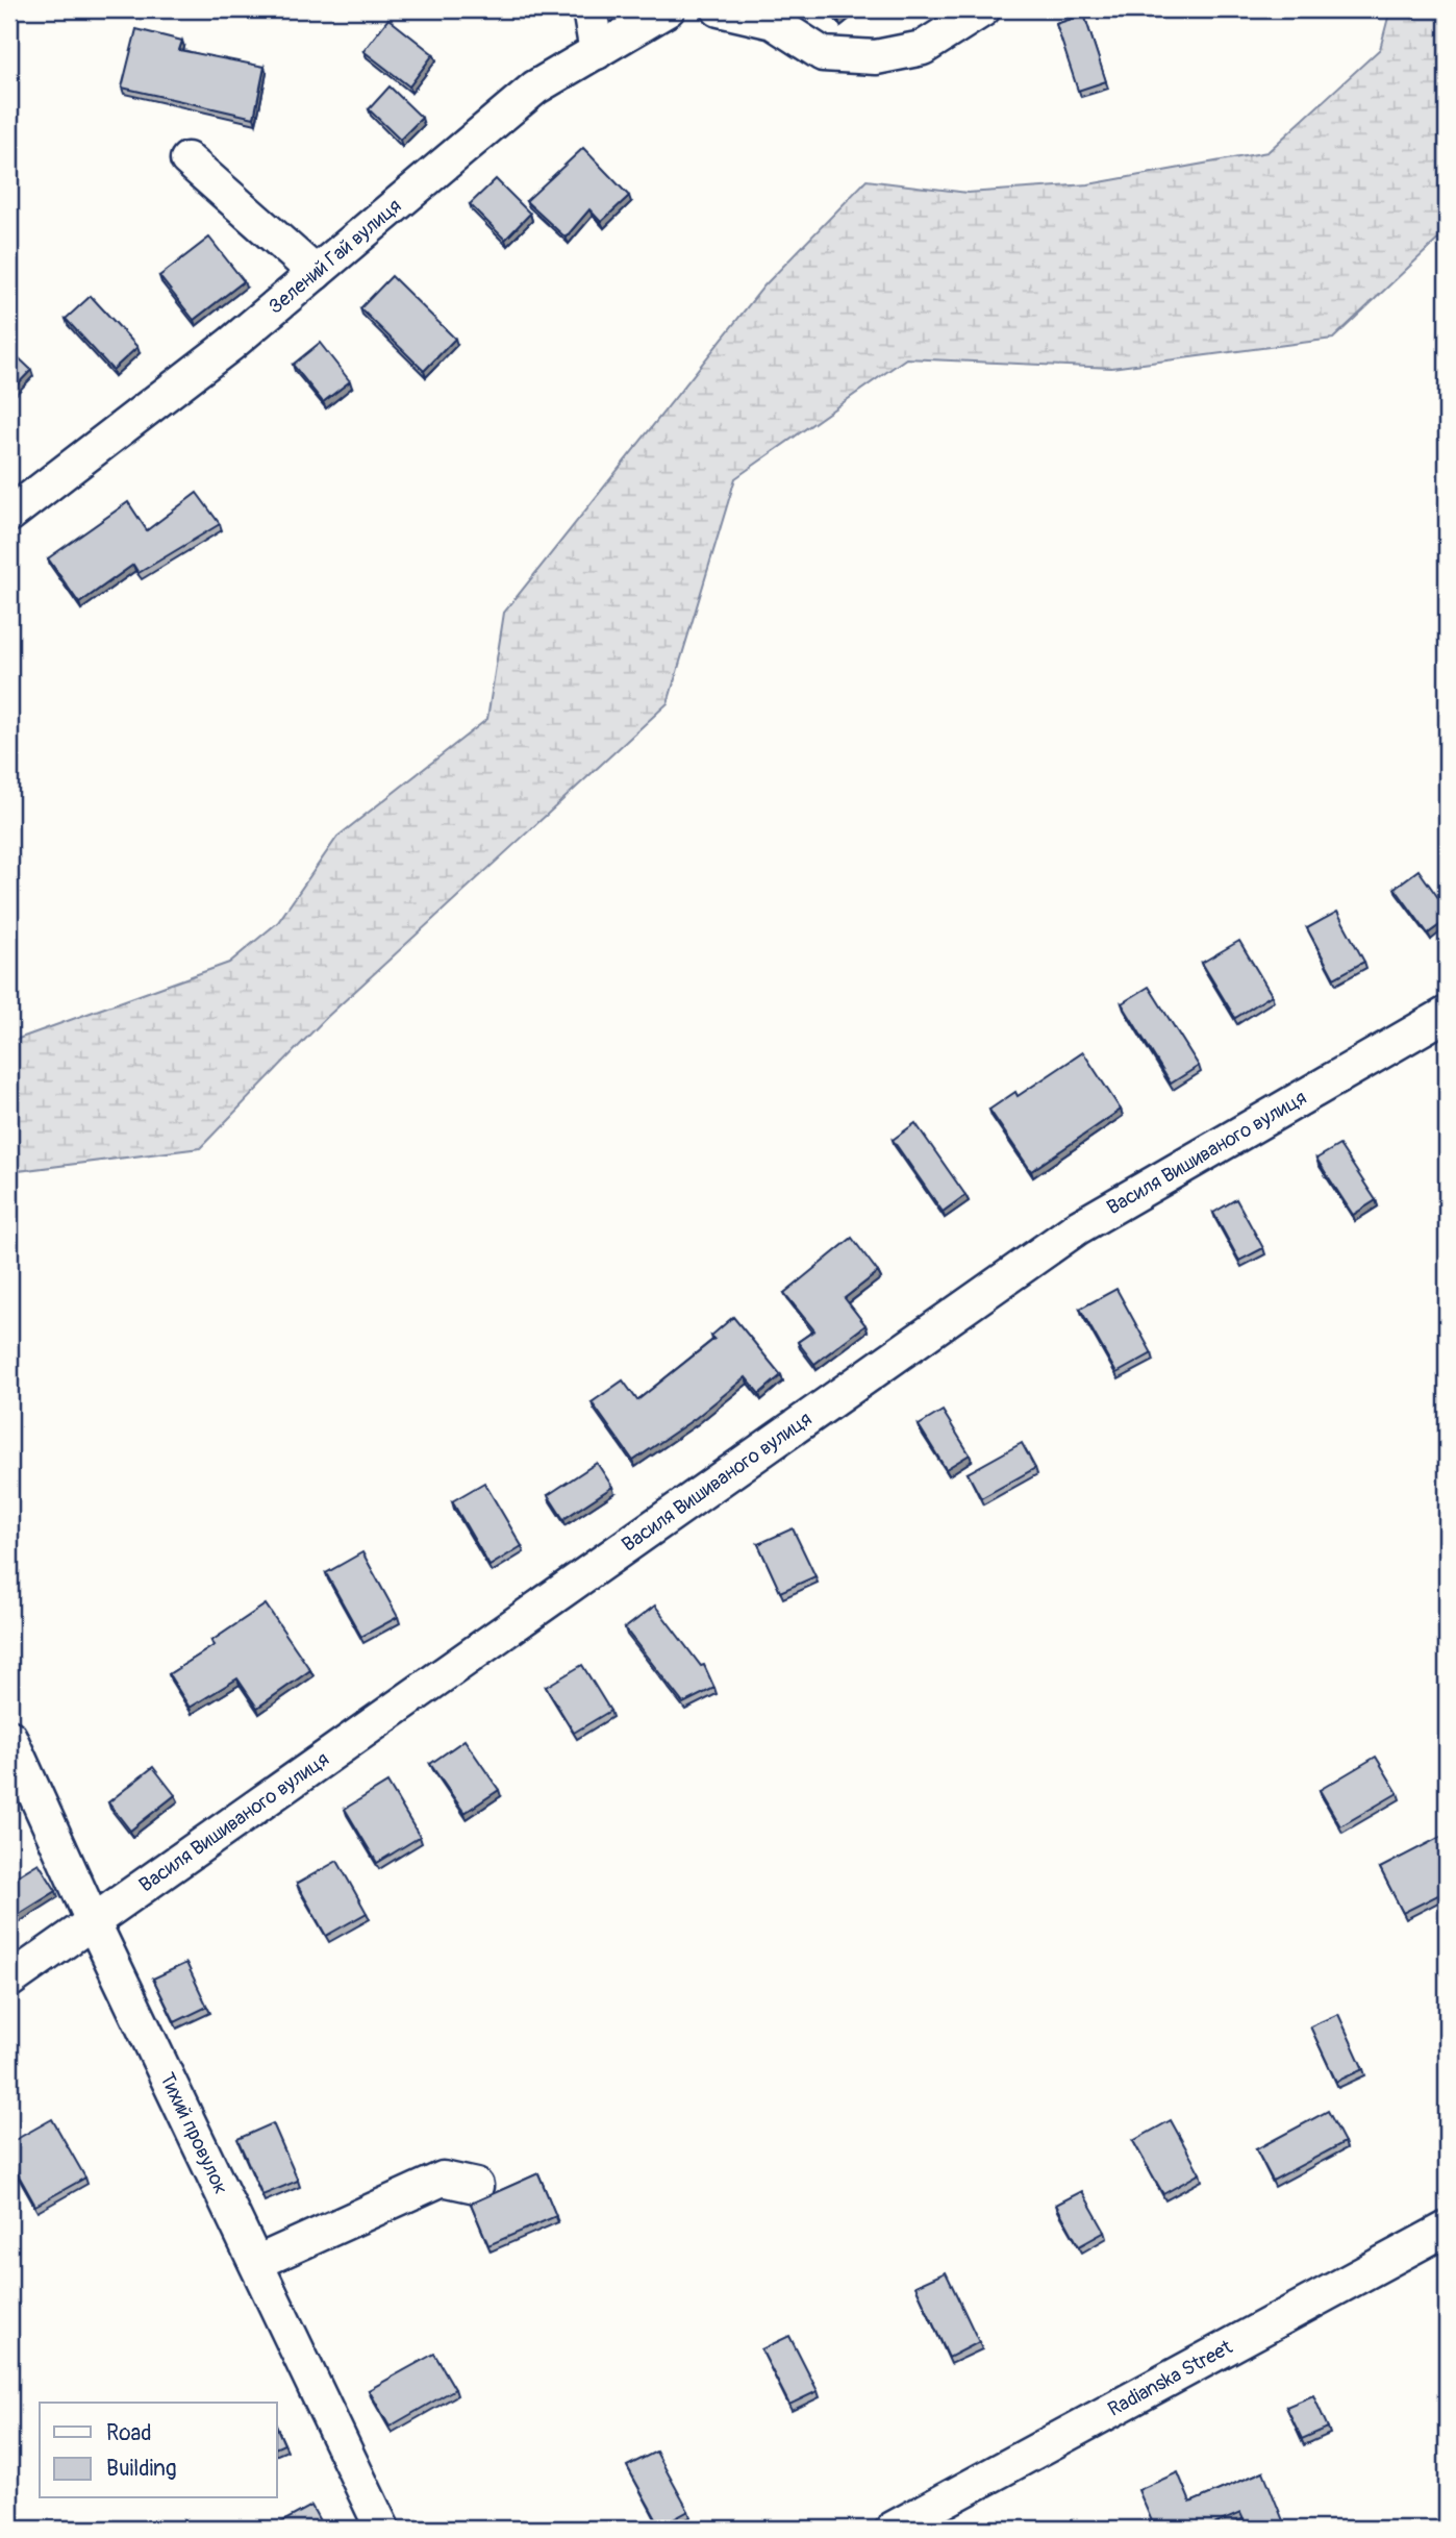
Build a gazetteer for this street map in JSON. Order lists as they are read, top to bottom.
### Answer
{
  "streets": {
    "street": [
      "Зелений Гай вулиця",
      "Василя Вишиваного вулиця",
      "Тихий провулок",
      "Radianska Street"
    ]
  },
  "crossings": [
    ["Василя Вишиваного вулиця", "Тихий провулок"]
  ],
  "legend": ["Road", "Building"]
}
